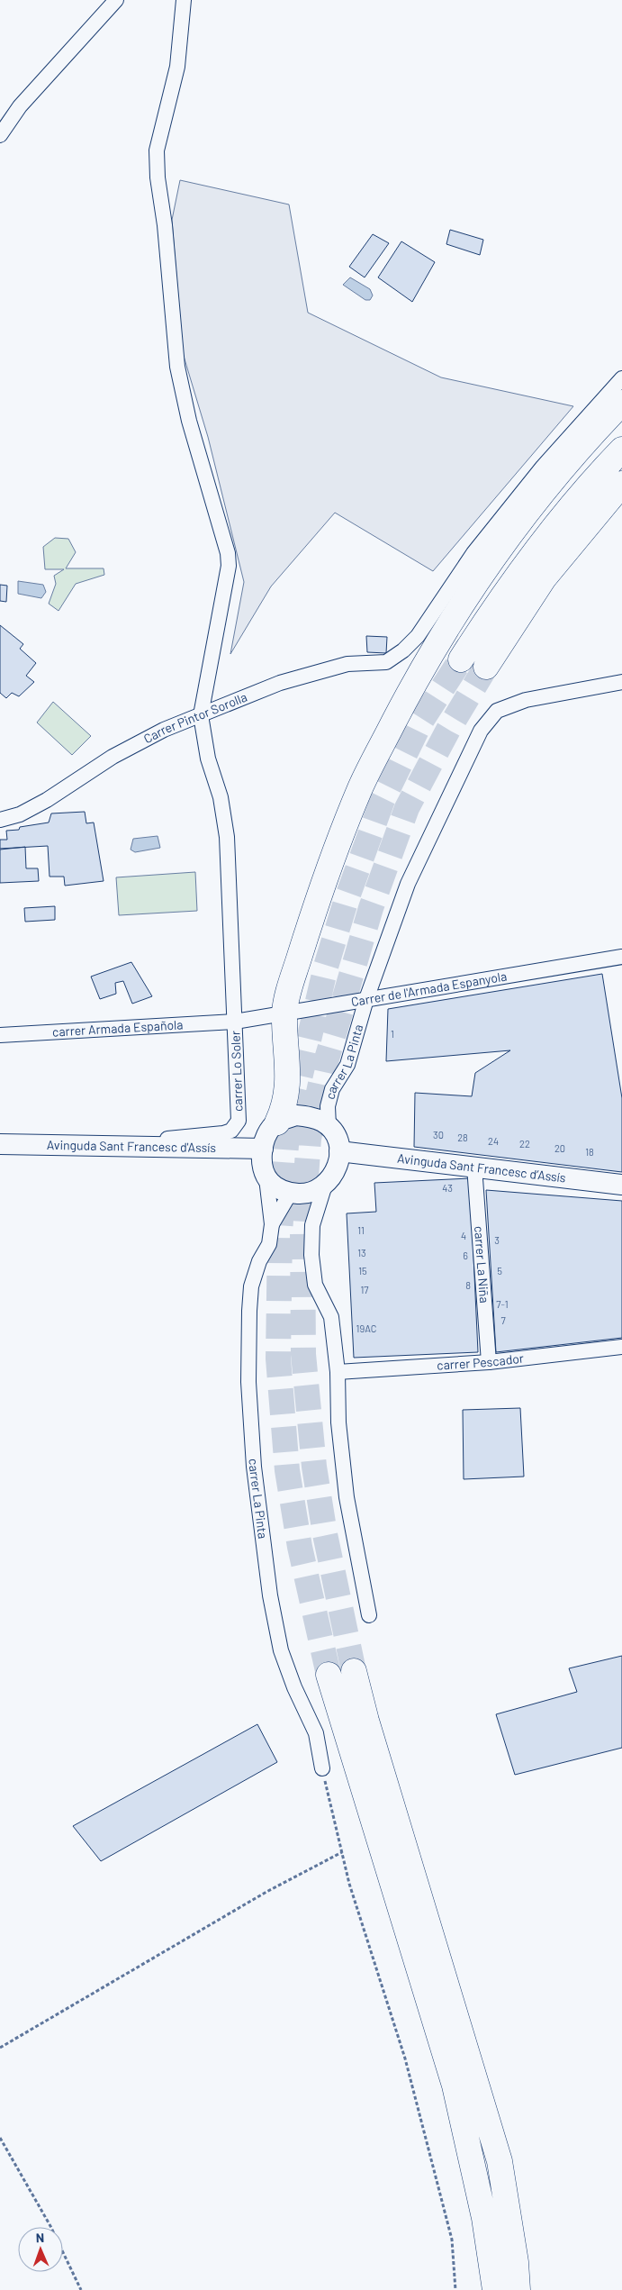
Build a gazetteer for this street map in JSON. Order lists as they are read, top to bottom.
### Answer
{
  "streets": {
    "main road": ["Avinguda Sant Francesc d'Assís", "Avinguda Sant Francesc d’Assís"],
    "street": [
      "Carrer Pintor Sorolla",
      "Carrer de l'Armada Espanyola",
      "carrer Armada Española",
      "carrer La Pinta",
      "carrer Lo Soler",
      "carrer La Niña",
      "carrer Pescador"
    ]
  },
  "crossings": [
    ["Carrer de l'Armada Espanyola", "carrer Armada Española"],
    ["Carrer de l'Armada Espanyola", "carrer La Pinta"],
    ["Carrer de l'Armada Espanyola", "carrer Lo Soler"],
    ["carrer Armada Española", "carrer Lo Soler"],
    ["carrer La Pinta", "Avinguda Sant Francesc d'Assís"],
    ["carrer La Pinta", "Avinguda Sant Francesc d’Assís"],
    ["carrer Lo Soler", "Avinguda Sant Francesc d'Assís"],
    ["Avinguda Sant Francesc d'Assís", "Avinguda Sant Francesc d’Assís"],
    ["Avinguda Sant Francesc d’Assís", "carrer La Niña"],
    ["carrer La Niña", "carrer Pescador"]
  ],
  "house_numbers": [
    "1",
    "30",
    "28",
    "24",
    "22",
    "20",
    "18",
    "43",
    "11",
    "4",
    "3",
    "13",
    "6",
    "15",
    "5",
    "8",
    "17",
    "7-1",
    "7",
    "19AC"
  ],
  "north": "top"
}
